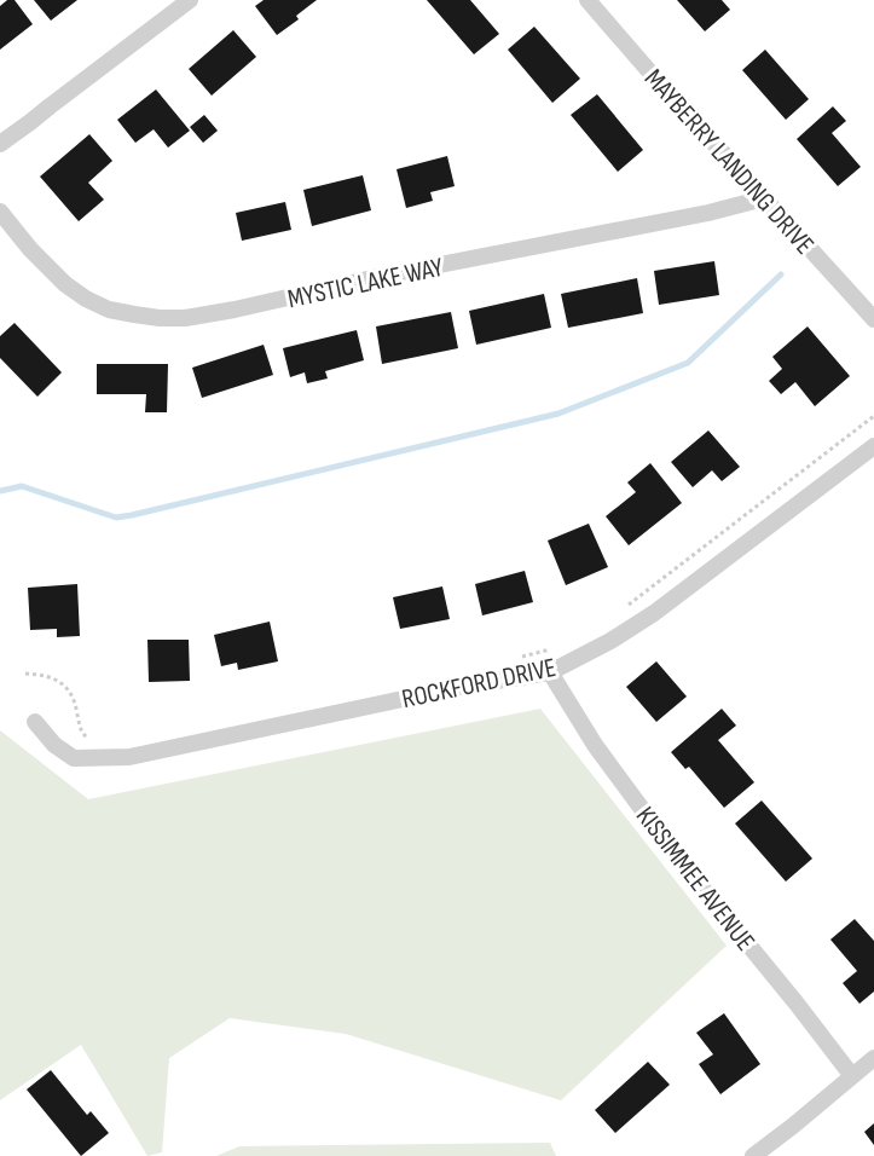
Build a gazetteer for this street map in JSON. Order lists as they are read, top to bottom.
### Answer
{
  "streets": {
    "street": [
      "MAYBERRY LANDING DRIVE",
      "MYSTIC LAKE WAY",
      "ROCKFORD DRIVE",
      "KISSIMMEE AVENUE"
    ]
  },
  "crossings": [
    ["MAYBERRY LANDING DRIVE", "MYSTIC LAKE WAY"],
    ["ROCKFORD DRIVE", "KISSIMMEE AVENUE"]
  ]
}
